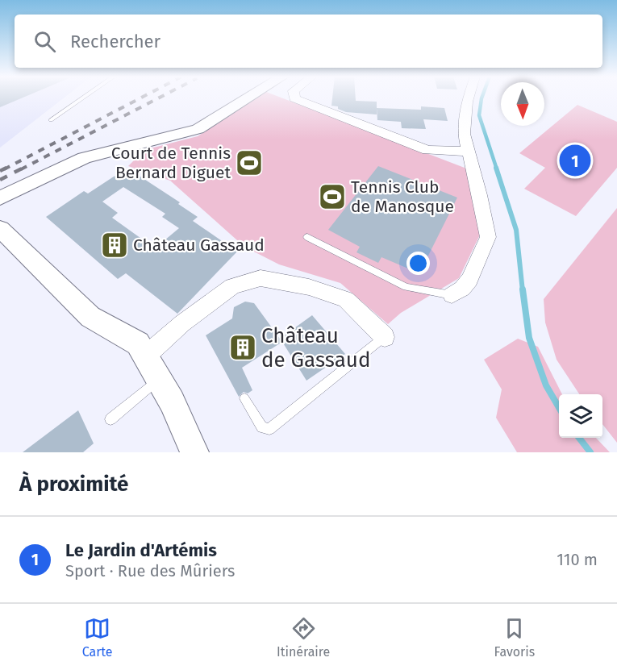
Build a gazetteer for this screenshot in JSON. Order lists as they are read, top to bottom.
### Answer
{
  "places": {
    "sports": ["Court de Tennis Bernard Diguet", "Tennis Club de Manosque"],
    "building": ["Château Gassaud", "Château de Gassaud"]
  },
  "north": "bottom",
  "page": {
    "search": "Rechercher",
    "pins": "1",
    "heading": "À proximité",
    "list": [
      {
        "mark": "1",
        "name": "Le Jardin d'Artémis",
        "note": "Sport · Rue des Mûriers",
        "value": "110 m"
      }
    ],
    "nav": ["Carte", "Itinéraire", "Favoris"]
  }
}
